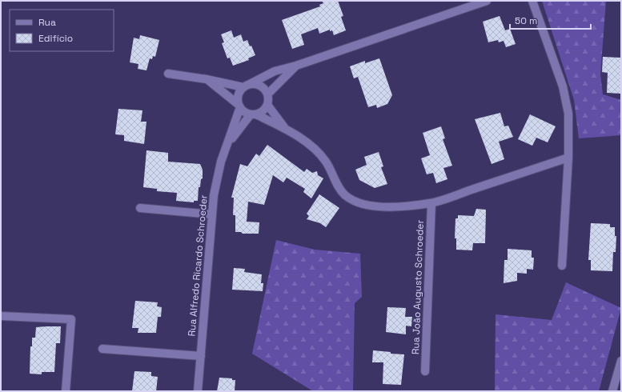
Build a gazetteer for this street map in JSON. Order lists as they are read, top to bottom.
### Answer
{
  "streets": {
    "street": ["Rua Alfredo Ricardo Schroeder", "Rua João Augusto Schroeder"]
  },
  "legend": ["Rua", "Edifício"],
  "scale_bar": "50 m"
}
